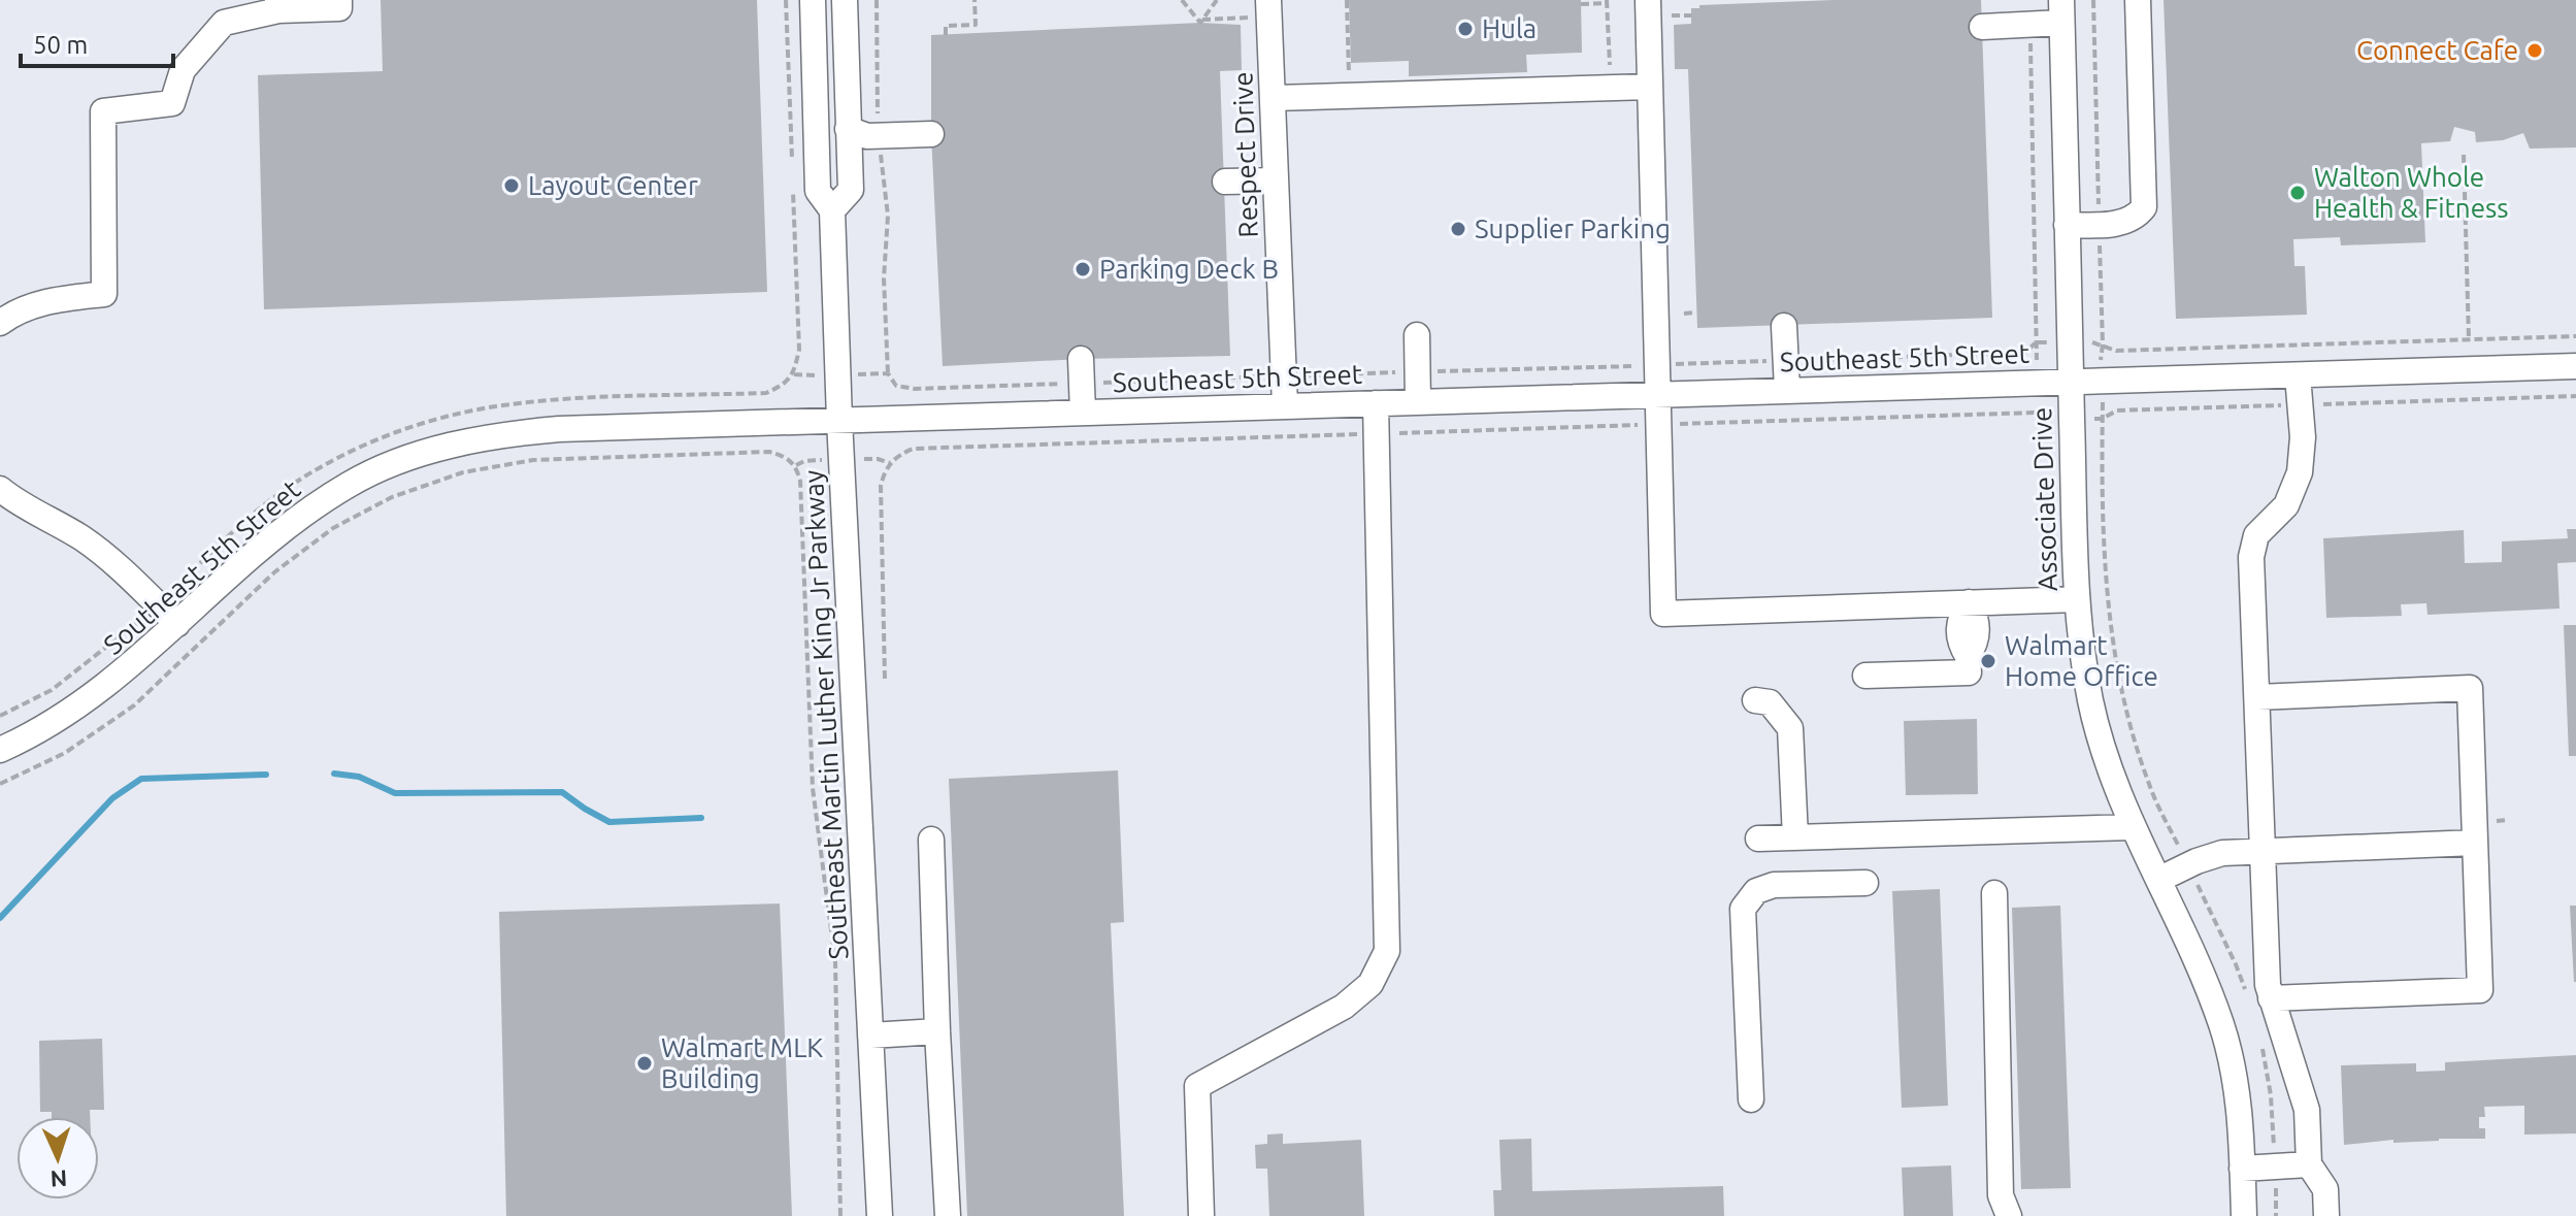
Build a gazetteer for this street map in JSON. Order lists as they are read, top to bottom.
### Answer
{
  "streets": {
    "street": [
      "Respect Drive",
      "Southeast 5th Street",
      "Associate Drive",
      "Southeast Martin Luther King Jr Parkway"
    ]
  },
  "crossings": [
    ["Respect Drive", "Southeast 5th Street"],
    ["Southeast 5th Street", "Associate Drive"],
    ["Southeast 5th Street", "Southeast Martin Luther King Jr Parkway"]
  ],
  "places": [
    "Hula",
    "Connect Cafe",
    "Layout Center",
    "Walton Whole Health & Fitness",
    "Supplier Parking",
    "Parking Deck B",
    "Walmart Home Office",
    "Walmart MLK Building"
  ],
  "scale_bar": "50 m",
  "north": "bottom"
}
